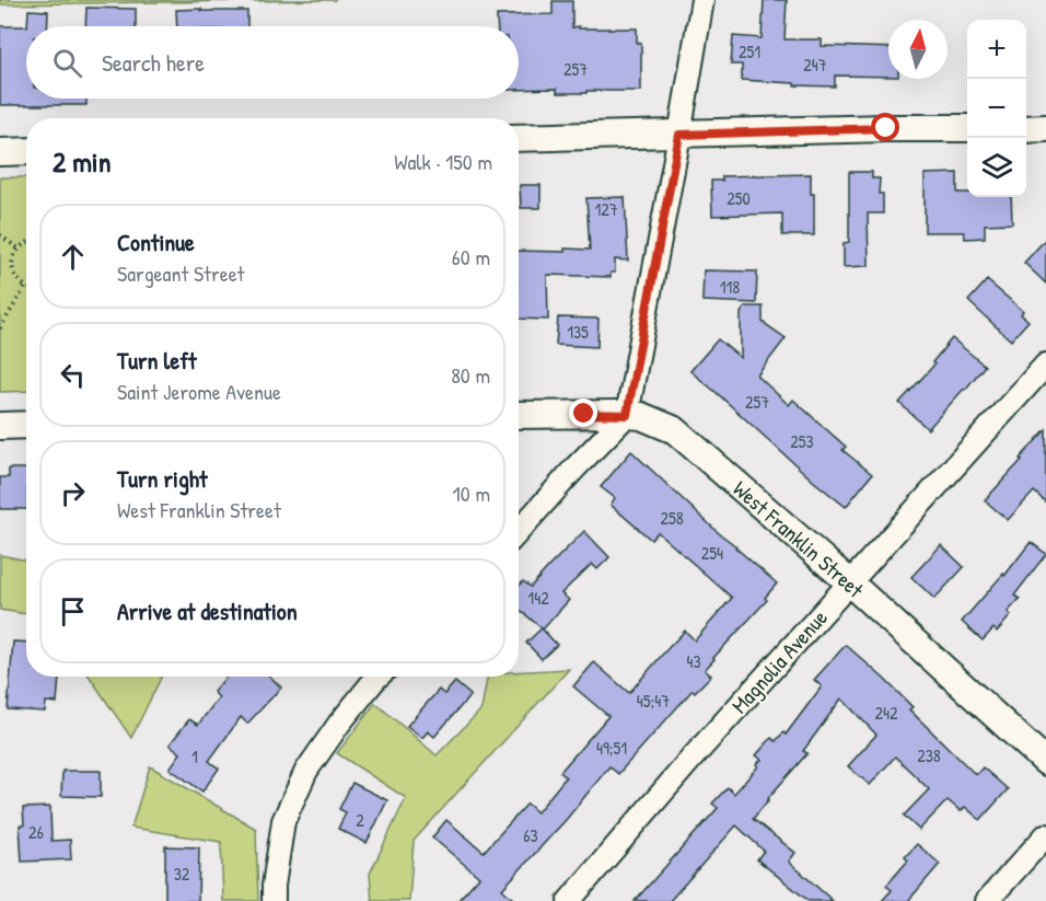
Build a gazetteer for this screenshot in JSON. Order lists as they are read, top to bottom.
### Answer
{
  "streets": {
    "street": ["West Franklin Street", "Magnolia Avenue"]
  },
  "crossings": [
    ["West Franklin Street", "Magnolia Avenue"]
  ],
  "house_numbers": [
    "251",
    "247",
    "257",
    "250",
    "127",
    "118",
    "135",
    "257",
    "253",
    "258",
    "254",
    "142",
    "43",
    "45;47",
    "242",
    "49;51",
    "238",
    "1",
    "2",
    "26",
    "63",
    "32"
  ],
  "north": "top",
  "page": {
    "map_buttons": ["+", "−"],
    "search": "Search here",
    "heading": ["2 min", "Walk · 150 m"],
    "list": [
      ["Continue", "Sargeant Street", "60 m"],
      ["Turn left", "Saint Jerome Avenue", "80 m"],
      ["Turn right", "West Franklin Street", "10 m"],
      "Arrive at destination"
    ]
  }
}
